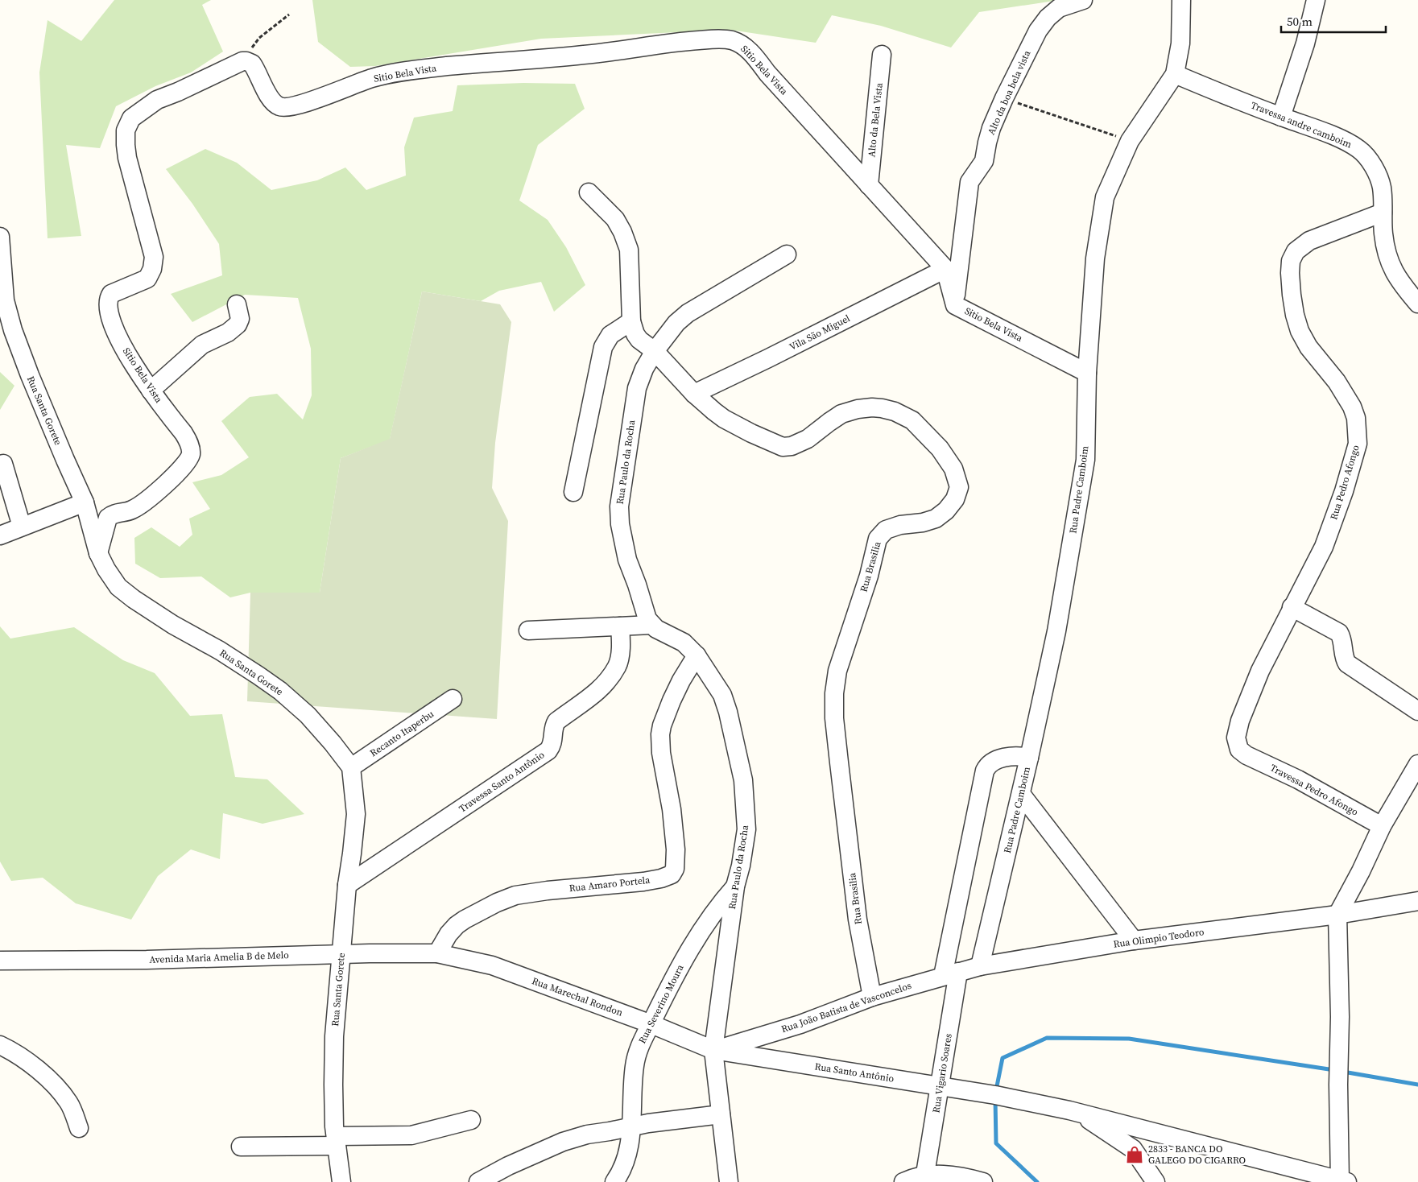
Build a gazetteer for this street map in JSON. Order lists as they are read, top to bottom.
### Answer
{
  "streets": {
    "street": [
      "Sitio Bela Vista",
      "Alto da boa bela vista",
      "Alto da Bela Vista",
      "Travessa andre camboim",
      "Vila São Miguel",
      "Rua Santa Gorete",
      "Rua Paulo da Rocha",
      "Rua Pedro Afongo",
      "Rua Padre Camboim",
      "Rua Brasilia",
      "Recanto Itaperbu",
      "Travessa Santo Antônio",
      "Travessa Pedro Afongo",
      "Rua Amaro Portela",
      "Rua Olimpio Teodoro",
      "Avenida Maria Amelia B de Melo",
      "Rua Marechal Rondon",
      "Rua Severino Moura",
      "Rua João Batista de Vasconcelos",
      "Rua Santo Antônio",
      "Rua Vigario Soares"
    ]
  },
  "crossings": [
    ["Sitio Bela Vista", "Alto da boa bela vista"],
    ["Sitio Bela Vista", "Alto da Bela Vista"],
    ["Sitio Bela Vista", "Vila São Miguel"],
    ["Sitio Bela Vista", "Rua Santa Gorete"],
    ["Sitio Bela Vista", "Rua Padre Camboim"],
    ["Travessa andre camboim", "Rua Pedro Afongo"],
    ["Travessa andre camboim", "Rua Padre Camboim"],
    ["Vila São Miguel", "Rua Brasilia"],
    ["Rua Santa Gorete", "Recanto Itaperbu"],
    ["Rua Santa Gorete", "Travessa Santo Antônio"],
    ["Rua Santa Gorete", "Avenida Maria Amelia B de Melo"],
    ["Rua Paulo da Rocha", "Rua Brasilia"],
    ["Rua Paulo da Rocha", "Rua Amaro Portela"],
    ["Rua Paulo da Rocha", "Rua Marechal Rondon"],
    ["Rua Paulo da Rocha", "Rua Severino Moura"],
    ["Rua Paulo da Rocha", "Rua João Batista de Vasconcelos"],
    ["Rua Paulo da Rocha", "Rua Santo Antônio"],
    ["Rua Pedro Afongo", "Travessa Pedro Afongo"],
    ["Rua Padre Camboim", "Rua Olimpio Teodoro"],
    ["Rua Padre Camboim", "Rua João Batista de Vasconcelos"],
    ["Rua Padre Camboim", "Rua Vigario Soares"],
    ["Rua Brasilia", "Rua João Batista de Vasconcelos"],
    ["Rua Amaro Portela", "Avenida Maria Amelia B de Melo"],
    ["Rua Amaro Portela", "Rua Marechal Rondon"],
    ["Rua Olimpio Teodoro", "Rua João Batista de Vasconcelos"],
    ["Avenida Maria Amelia B de Melo", "Rua Marechal Rondon"],
    ["Rua Marechal Rondon", "Rua Severino Moura"],
    ["Rua Marechal Rondon", "Rua João Batista de Vasconcelos"],
    ["Rua Marechal Rondon", "Rua Santo Antônio"],
    ["Rua João Batista de Vasconcelos", "Rua Santo Antônio"],
    ["Rua João Batista de Vasconcelos", "Rua Vigario Soares"],
    ["Rua Santo Antônio", "Rua Vigario Soares"]
  ],
  "places": {
    "shop": ["2833 - BANCA DO GALEGO DO CIGARRO"]
  },
  "scale_bar": "50 m"
}
